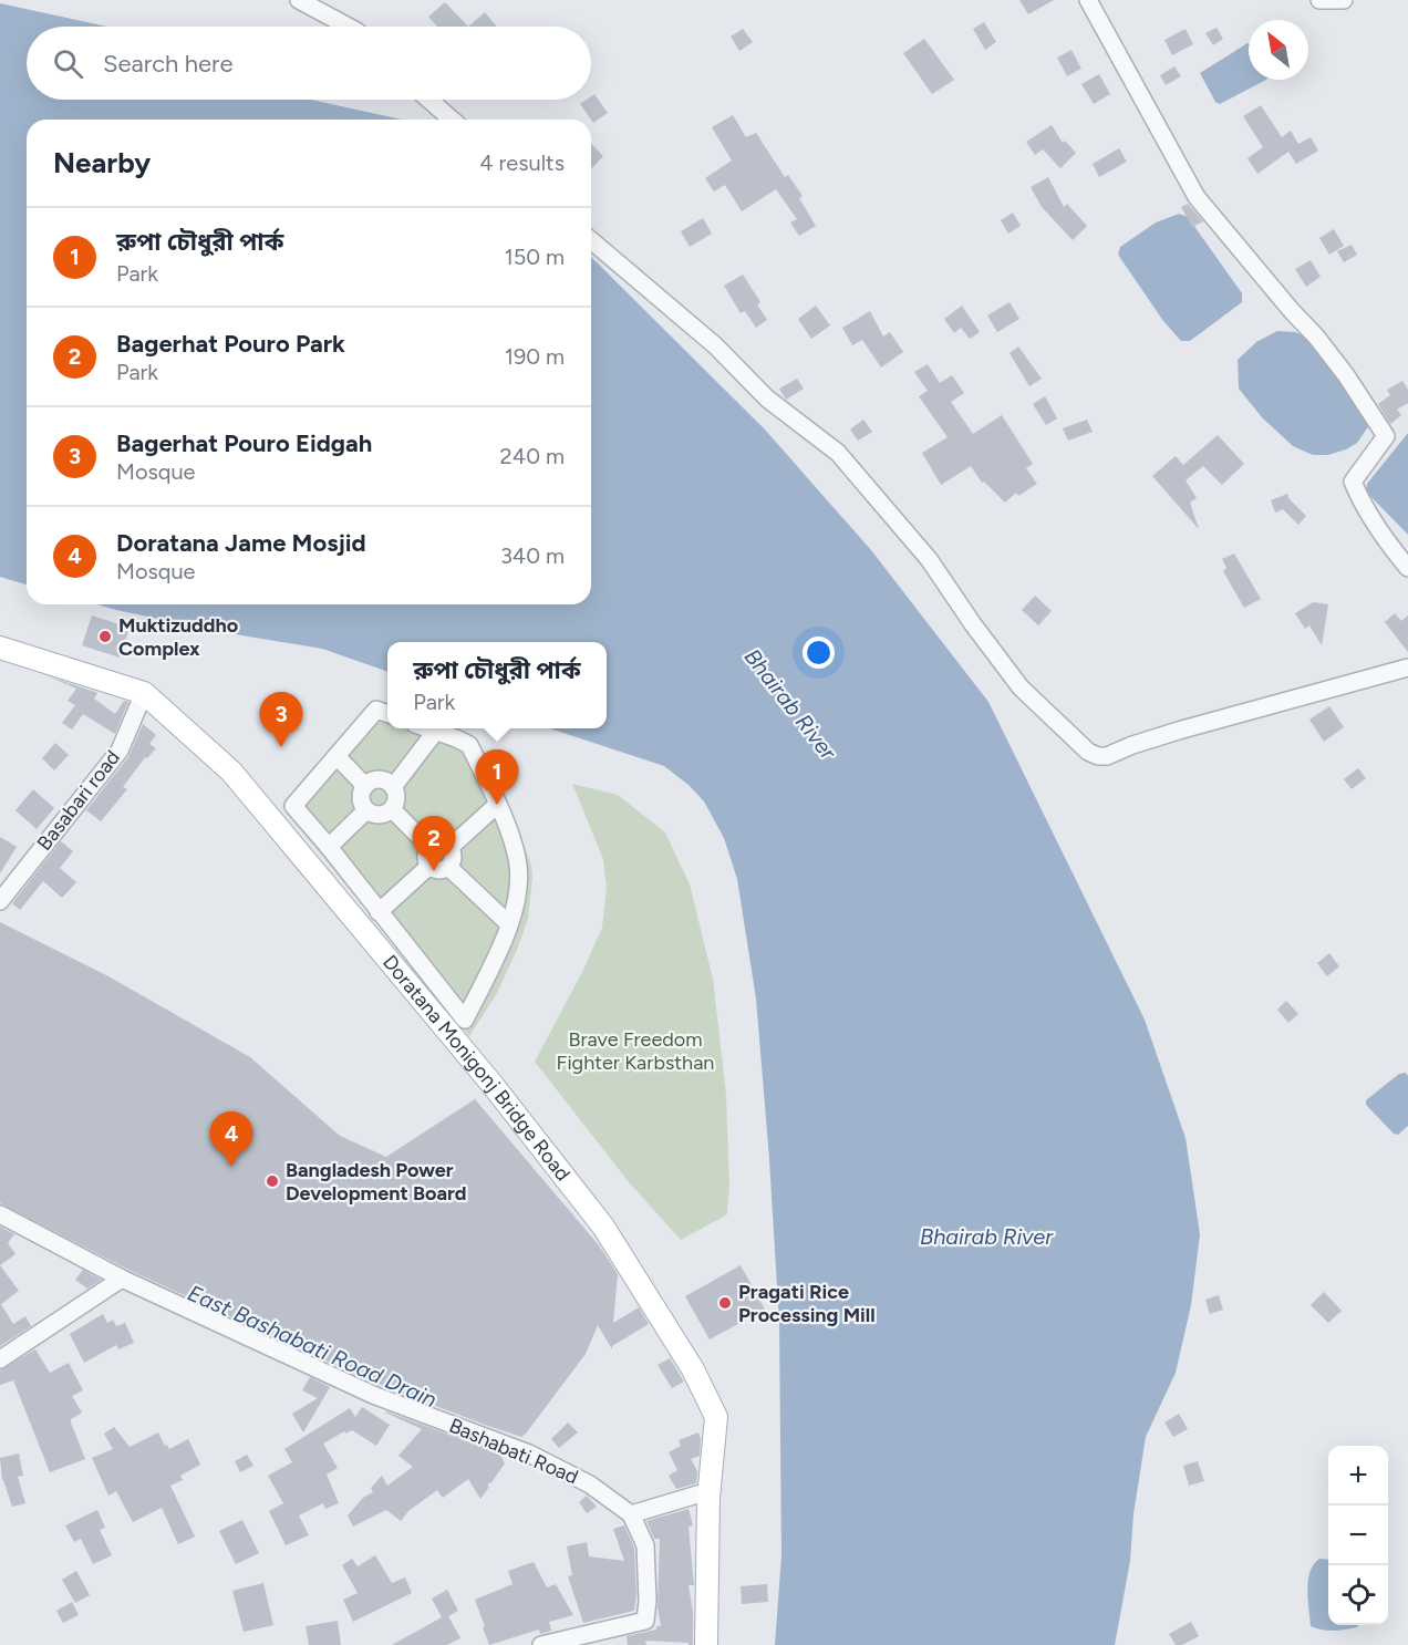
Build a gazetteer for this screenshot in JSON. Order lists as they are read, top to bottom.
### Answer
{
  "streets": {
    "main road": ["Doratana Monigonj Bridge Road"],
    "street": ["Basabari road", "Bashabati Road"]
  },
  "crossings": [
    ["Basabari road", "Doratana Monigonj Bridge Road"]
  ],
  "water": ["Bhairab River", "East Bashabati Road Drain"],
  "parks": ["Brave Freedom Fighter Karbsthan"],
  "places": ["Muktizuddho Complex", "Bangladesh Power Development Board", "Pragati Rice Processing Mill"],
  "north": "top left",
  "page": {
    "search": "Search here",
    "heading": ["Nearby", "4 results"],
    "list": [
      {
        "mark": "1",
        "name": "রুপা চৌধুরী পার্ক",
        "note": "Park",
        "value": "150 m"
      },
      {
        "mark": "2",
        "name": "Bagerhat Pouro Park",
        "note": "Park",
        "value": "190 m"
      },
      {
        "mark": "3",
        "name": "Bagerhat Pouro Eidgah",
        "note": "Mosque",
        "value": "240 m"
      },
      {
        "mark": "4",
        "name": "Doratana Jame Mosjid",
        "note": "Mosque",
        "value": "340 m"
      }
    ],
    "popup": ["রুপা চৌধুরী পার্ক", "Park"],
    "pins": [
      "3",
      "1",
      "2",
      "4"
    ],
    "map_buttons": ["+", "−"]
  }
}
